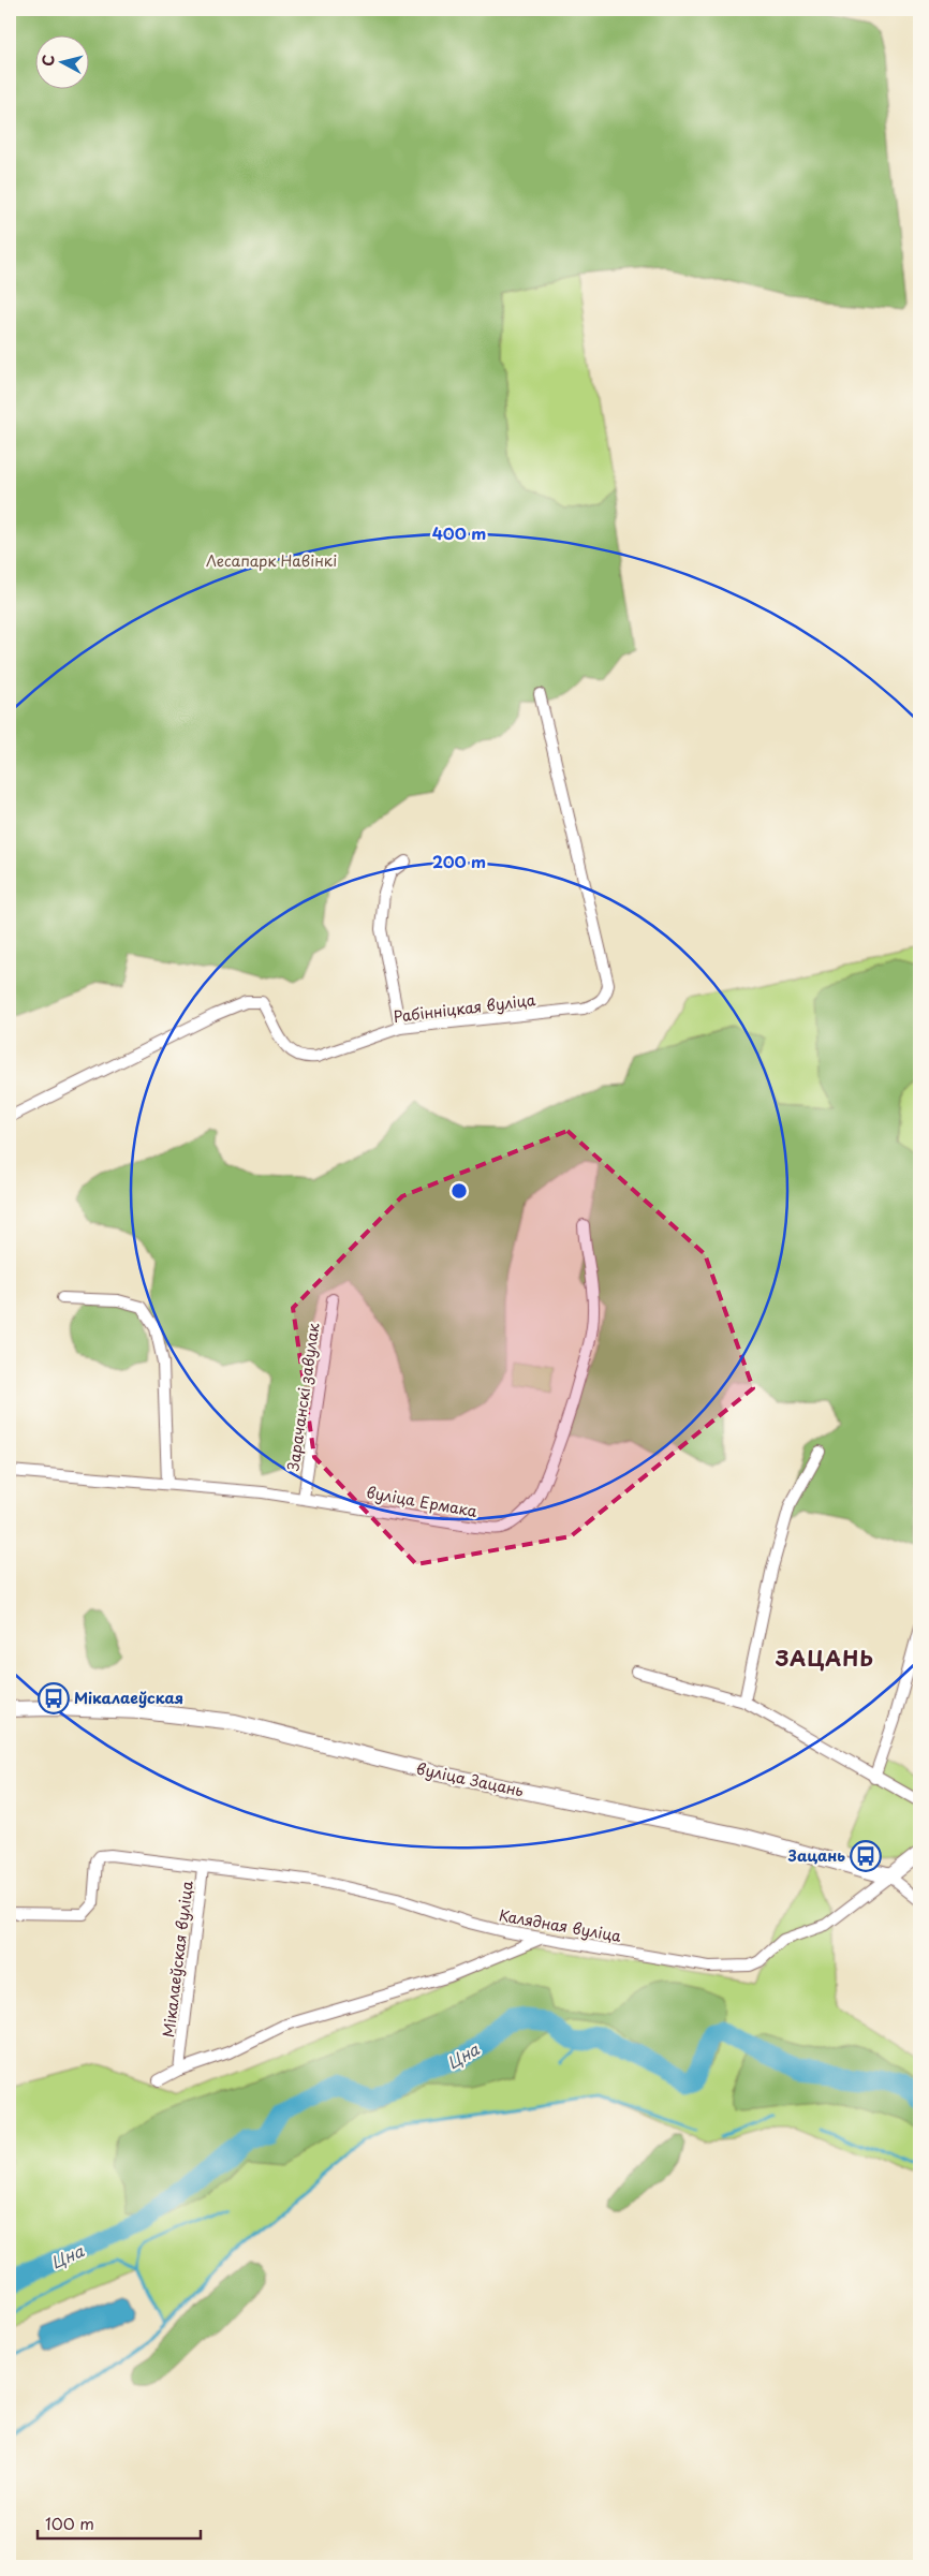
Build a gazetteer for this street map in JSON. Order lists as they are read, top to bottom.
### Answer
{
  "streets": {
    "street": [
      "Рабінніцкая вуліца",
      "Зарачанскі завулак",
      "вуліца Ермака",
      "вуліца Зацань",
      "Калядная вуліца",
      "Мікалаеўская вуліца"
    ]
  },
  "crossings": [
    ["Зарачанскі завулак", "вуліца Ермака"],
    ["вуліца Зацань", "Калядная вуліца"],
    ["Калядная вуліца", "Мікалаеўская вуліца"]
  ],
  "districts": ["ЗАЦАНЬ"],
  "water": ["Цна"],
  "parks": ["Лесапарк Навінкі"],
  "places": {
    "bus stop": ["Мікалаеўская", "Зацань"]
  },
  "scale_bar": "100 m",
  "north": "left",
  "rings": ["400 m", "200 m"]
}
